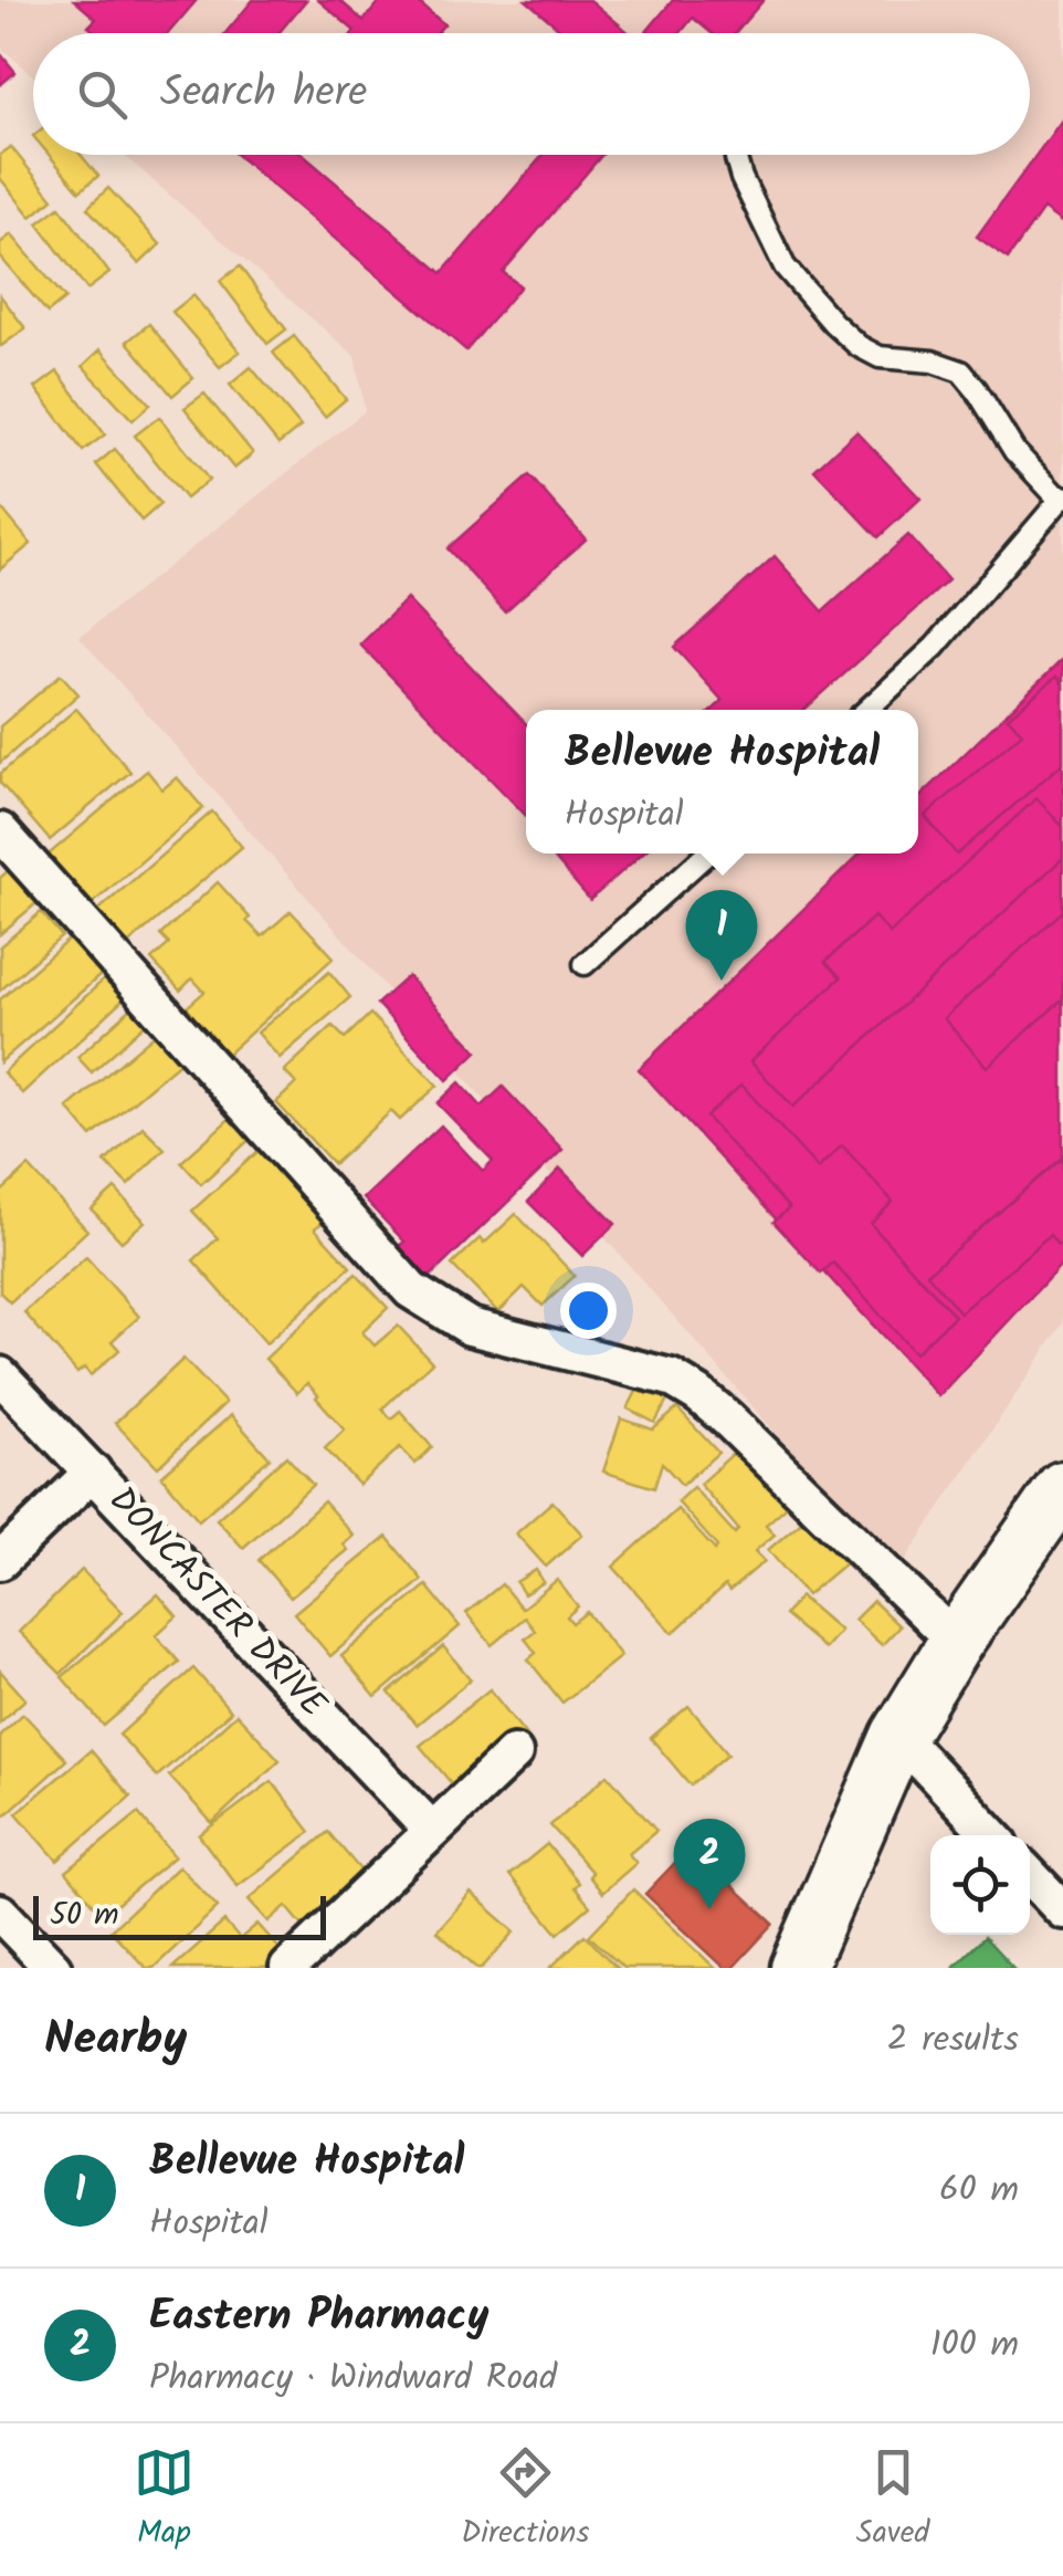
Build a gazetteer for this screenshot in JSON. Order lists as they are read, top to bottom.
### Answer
{
  "streets": {
    "street": ["DONCASTER DRIVE"]
  },
  "scale_bar": "50 m",
  "page": {
    "search": "Search here",
    "popup": ["Bellevue Hospital", "Hospital"],
    "pins": ["1", "2"],
    "scale": "50 m",
    "heading": ["Nearby", "2 results"],
    "list": [
      {
        "mark": "1",
        "name": "Bellevue Hospital",
        "note": "Hospital",
        "value": "60 m"
      },
      {
        "mark": "2",
        "name": "Eastern Pharmacy",
        "note": "Pharmacy · Windward Road",
        "value": "100 m"
      }
    ],
    "nav": ["Map", "Directions", "Saved"]
  }
}
